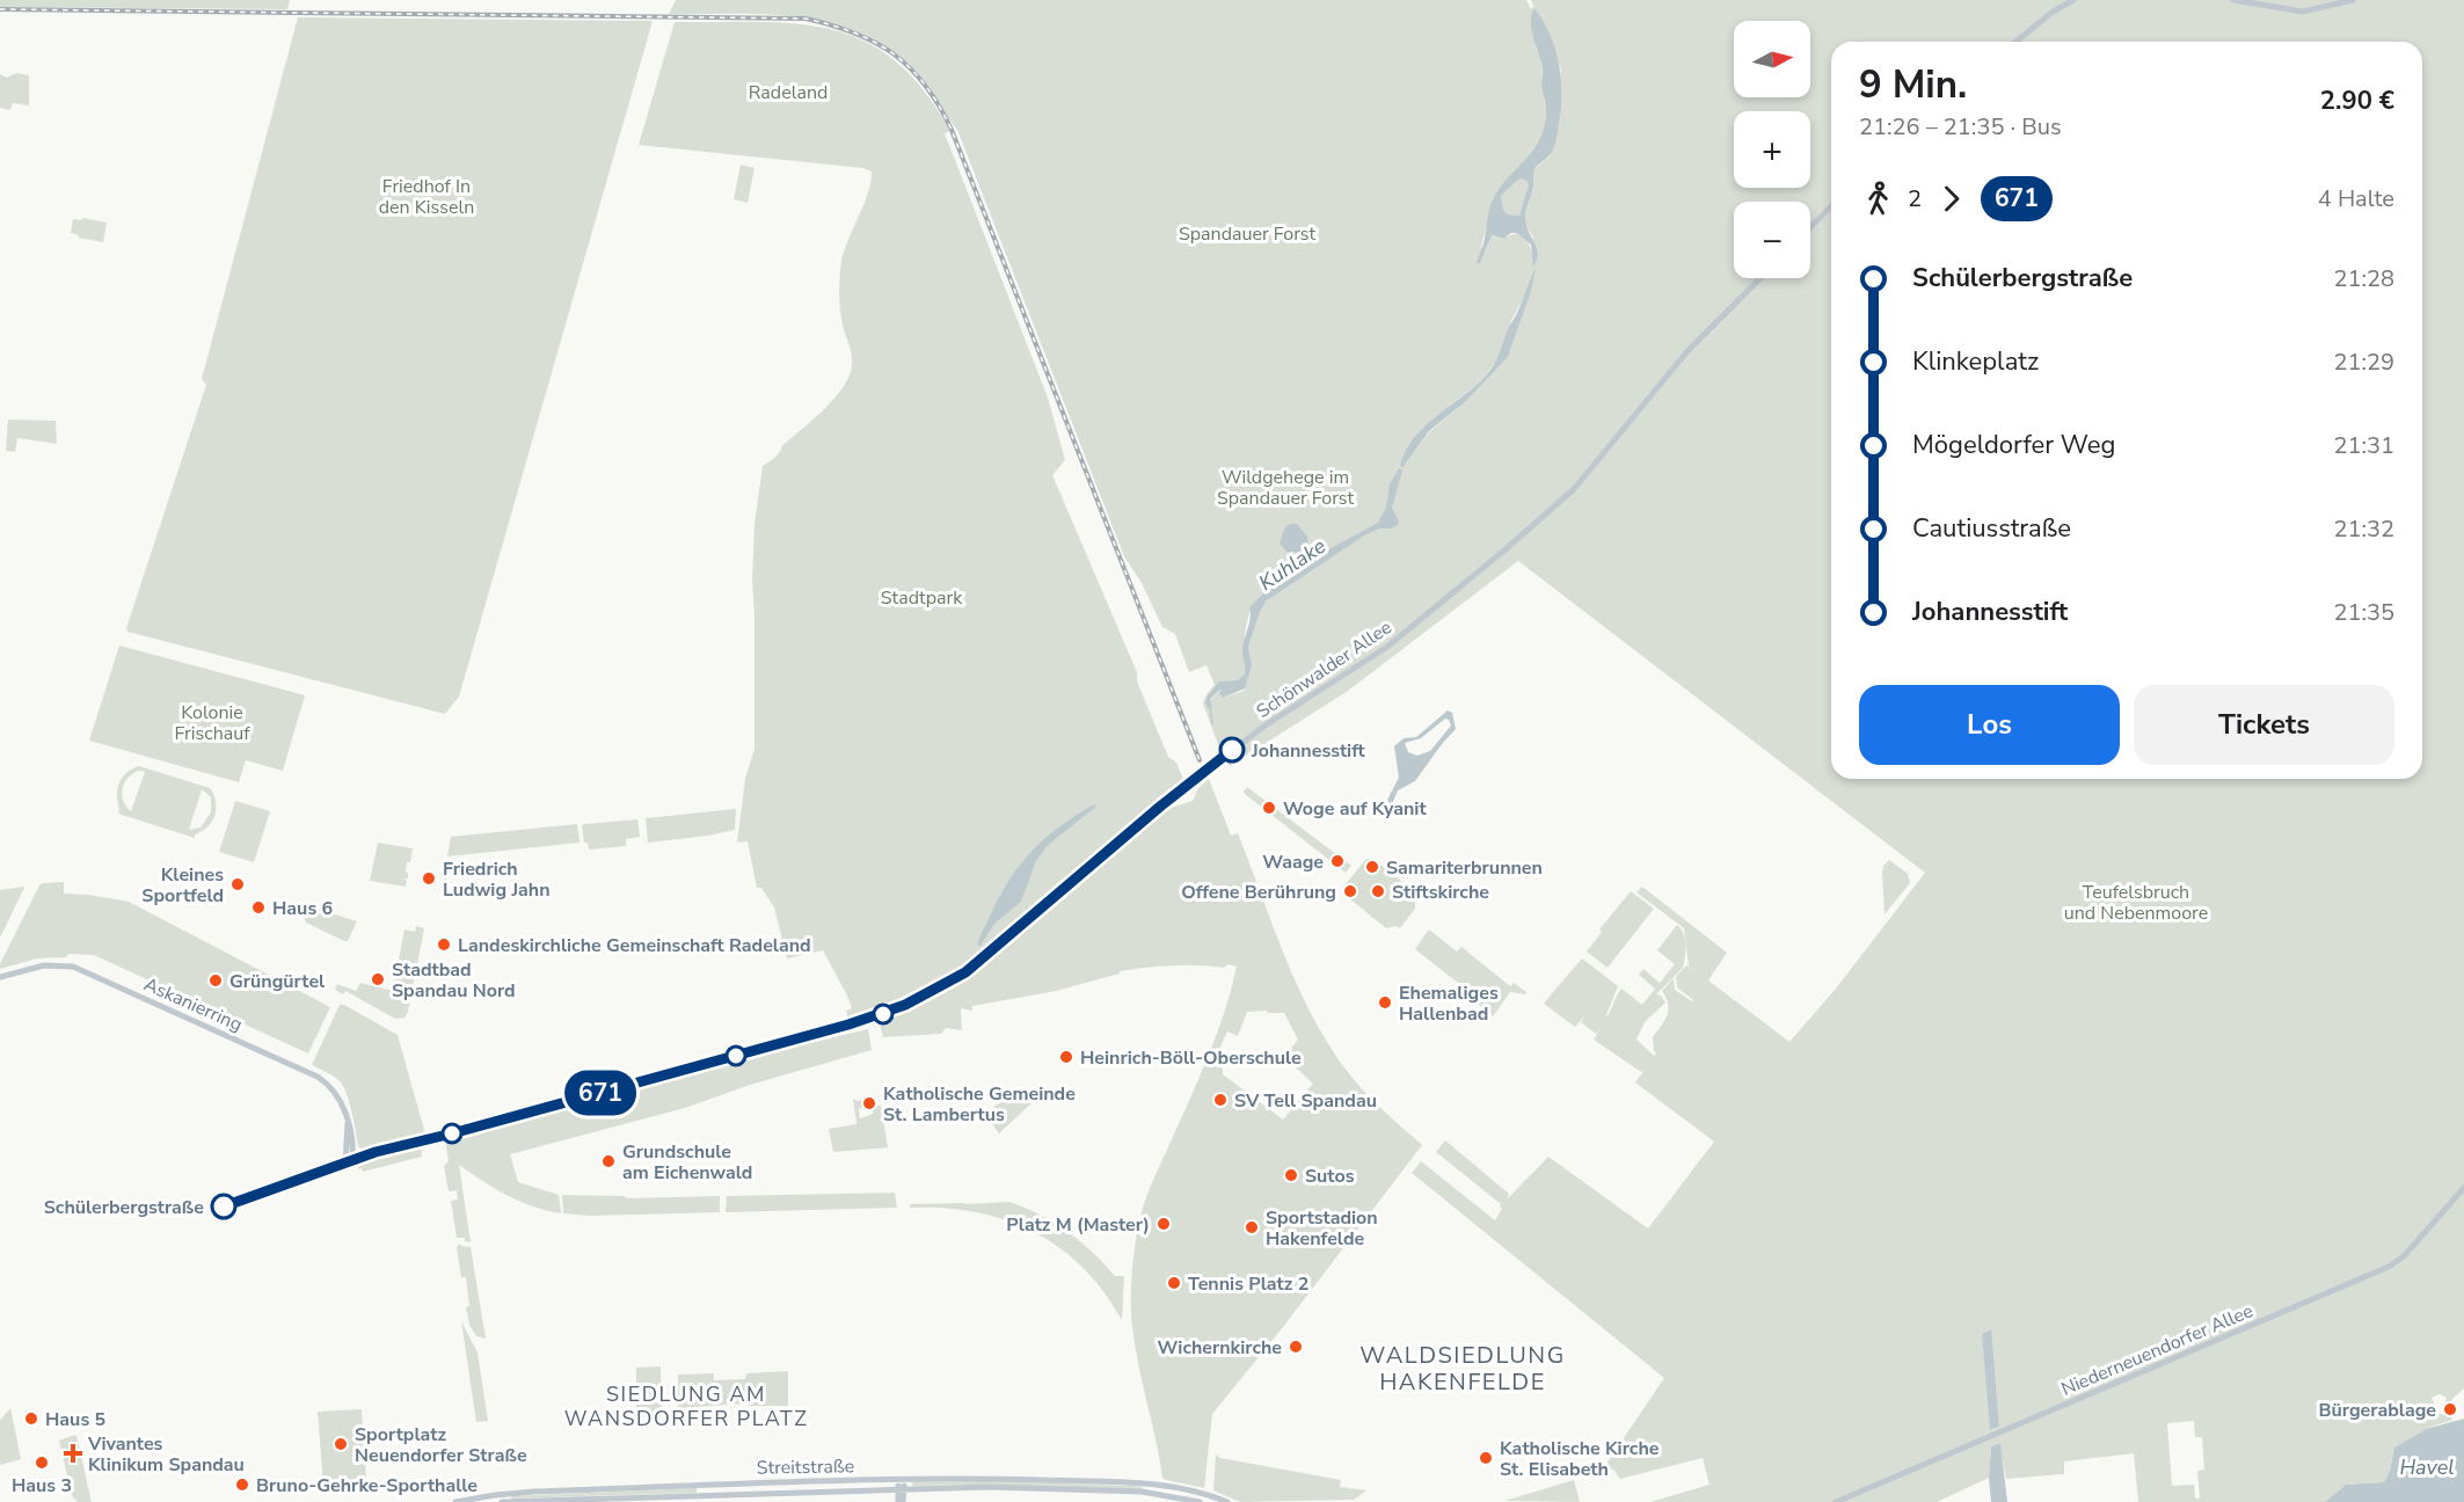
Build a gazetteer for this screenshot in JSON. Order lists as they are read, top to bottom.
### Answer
{
  "streets": {
    "main road": [
      "Schönwalder Allee",
      "Askanierring",
      "Niederneuendorfer Allee",
      "Streitstraße"
    ]
  },
  "crossings": [
    ["Schönwalder Allee", "Askanierring"]
  ],
  "districts": ["WALDSIEDLUNG HAKENFELDE", "SIEDLUNG AM WANSDORFER PLATZ"],
  "water": ["Kuhlake", "Havel"],
  "parks": [
    "Radeland",
    "Friedhof In den Kisseln",
    "Spandauer Forst",
    "Wildgehege im Spandauer Forst",
    "Stadtpark",
    "Kolonie Frischauf",
    "Teufelsbruch und Nebenmoore"
  ],
  "places": {
    "other": [
      "Johannesstift",
      "Woge auf Kyanit",
      "Waage",
      "Samariterbrunnen",
      "Friedrich Ludwig Jahn",
      "Kleines Sportfeld",
      "Offene Berührung",
      "Stiftskirche",
      "Haus 6",
      "Landeskirchliche Gemeinschaft Radeland",
      "Stadtbad Spandau Nord",
      "Grüngürtel",
      "Ehemaliges Hallenbad",
      "Heinrich-Böll-Oberschule",
      "SV Tell Spandau",
      "Katholische Gemeinde St. Lambertus",
      "Grundschule am Eichenwald",
      "Sutos",
      "Schülerbergstraße",
      "Platz M (Master)",
      "Sportstadion Hakenfelde",
      "Tennis Platz 2",
      "Wichernkirche",
      "Bürgerablage",
      "Haus 5",
      "Sportplatz Neuendorfer Straße",
      "Katholische Kirche St. Elisabeth",
      "Haus 3",
      "Bruno-Gehrke-Sporthalle"
    ],
    "health": ["Vivantes Klinikum Spandau"]
  },
  "lines": ["bus line 671"],
  "north": "right",
  "page": {
    "on_map": "671",
    "map_buttons": ["+", "−"],
    "heading": ["9 Min.", "21:26 – 21:35 · Bus", "2.90 €"],
    "legs": ["2", "671", "4 Halte"],
    "list": [
      {
        "name": "Schülerbergstraße",
        "value": "21:28"
      },
      {
        "name": "Klinkeplatz",
        "value": "21:29"
      },
      {
        "name": "Mögeldorfer Weg",
        "value": "21:31"
      },
      {
        "name": "Cautiusstraße",
        "value": "21:32"
      },
      {
        "name": "Johannesstift",
        "value": "21:35"
      }
    ],
    "buttons": ["Los", "Tickets"]
  }
}
